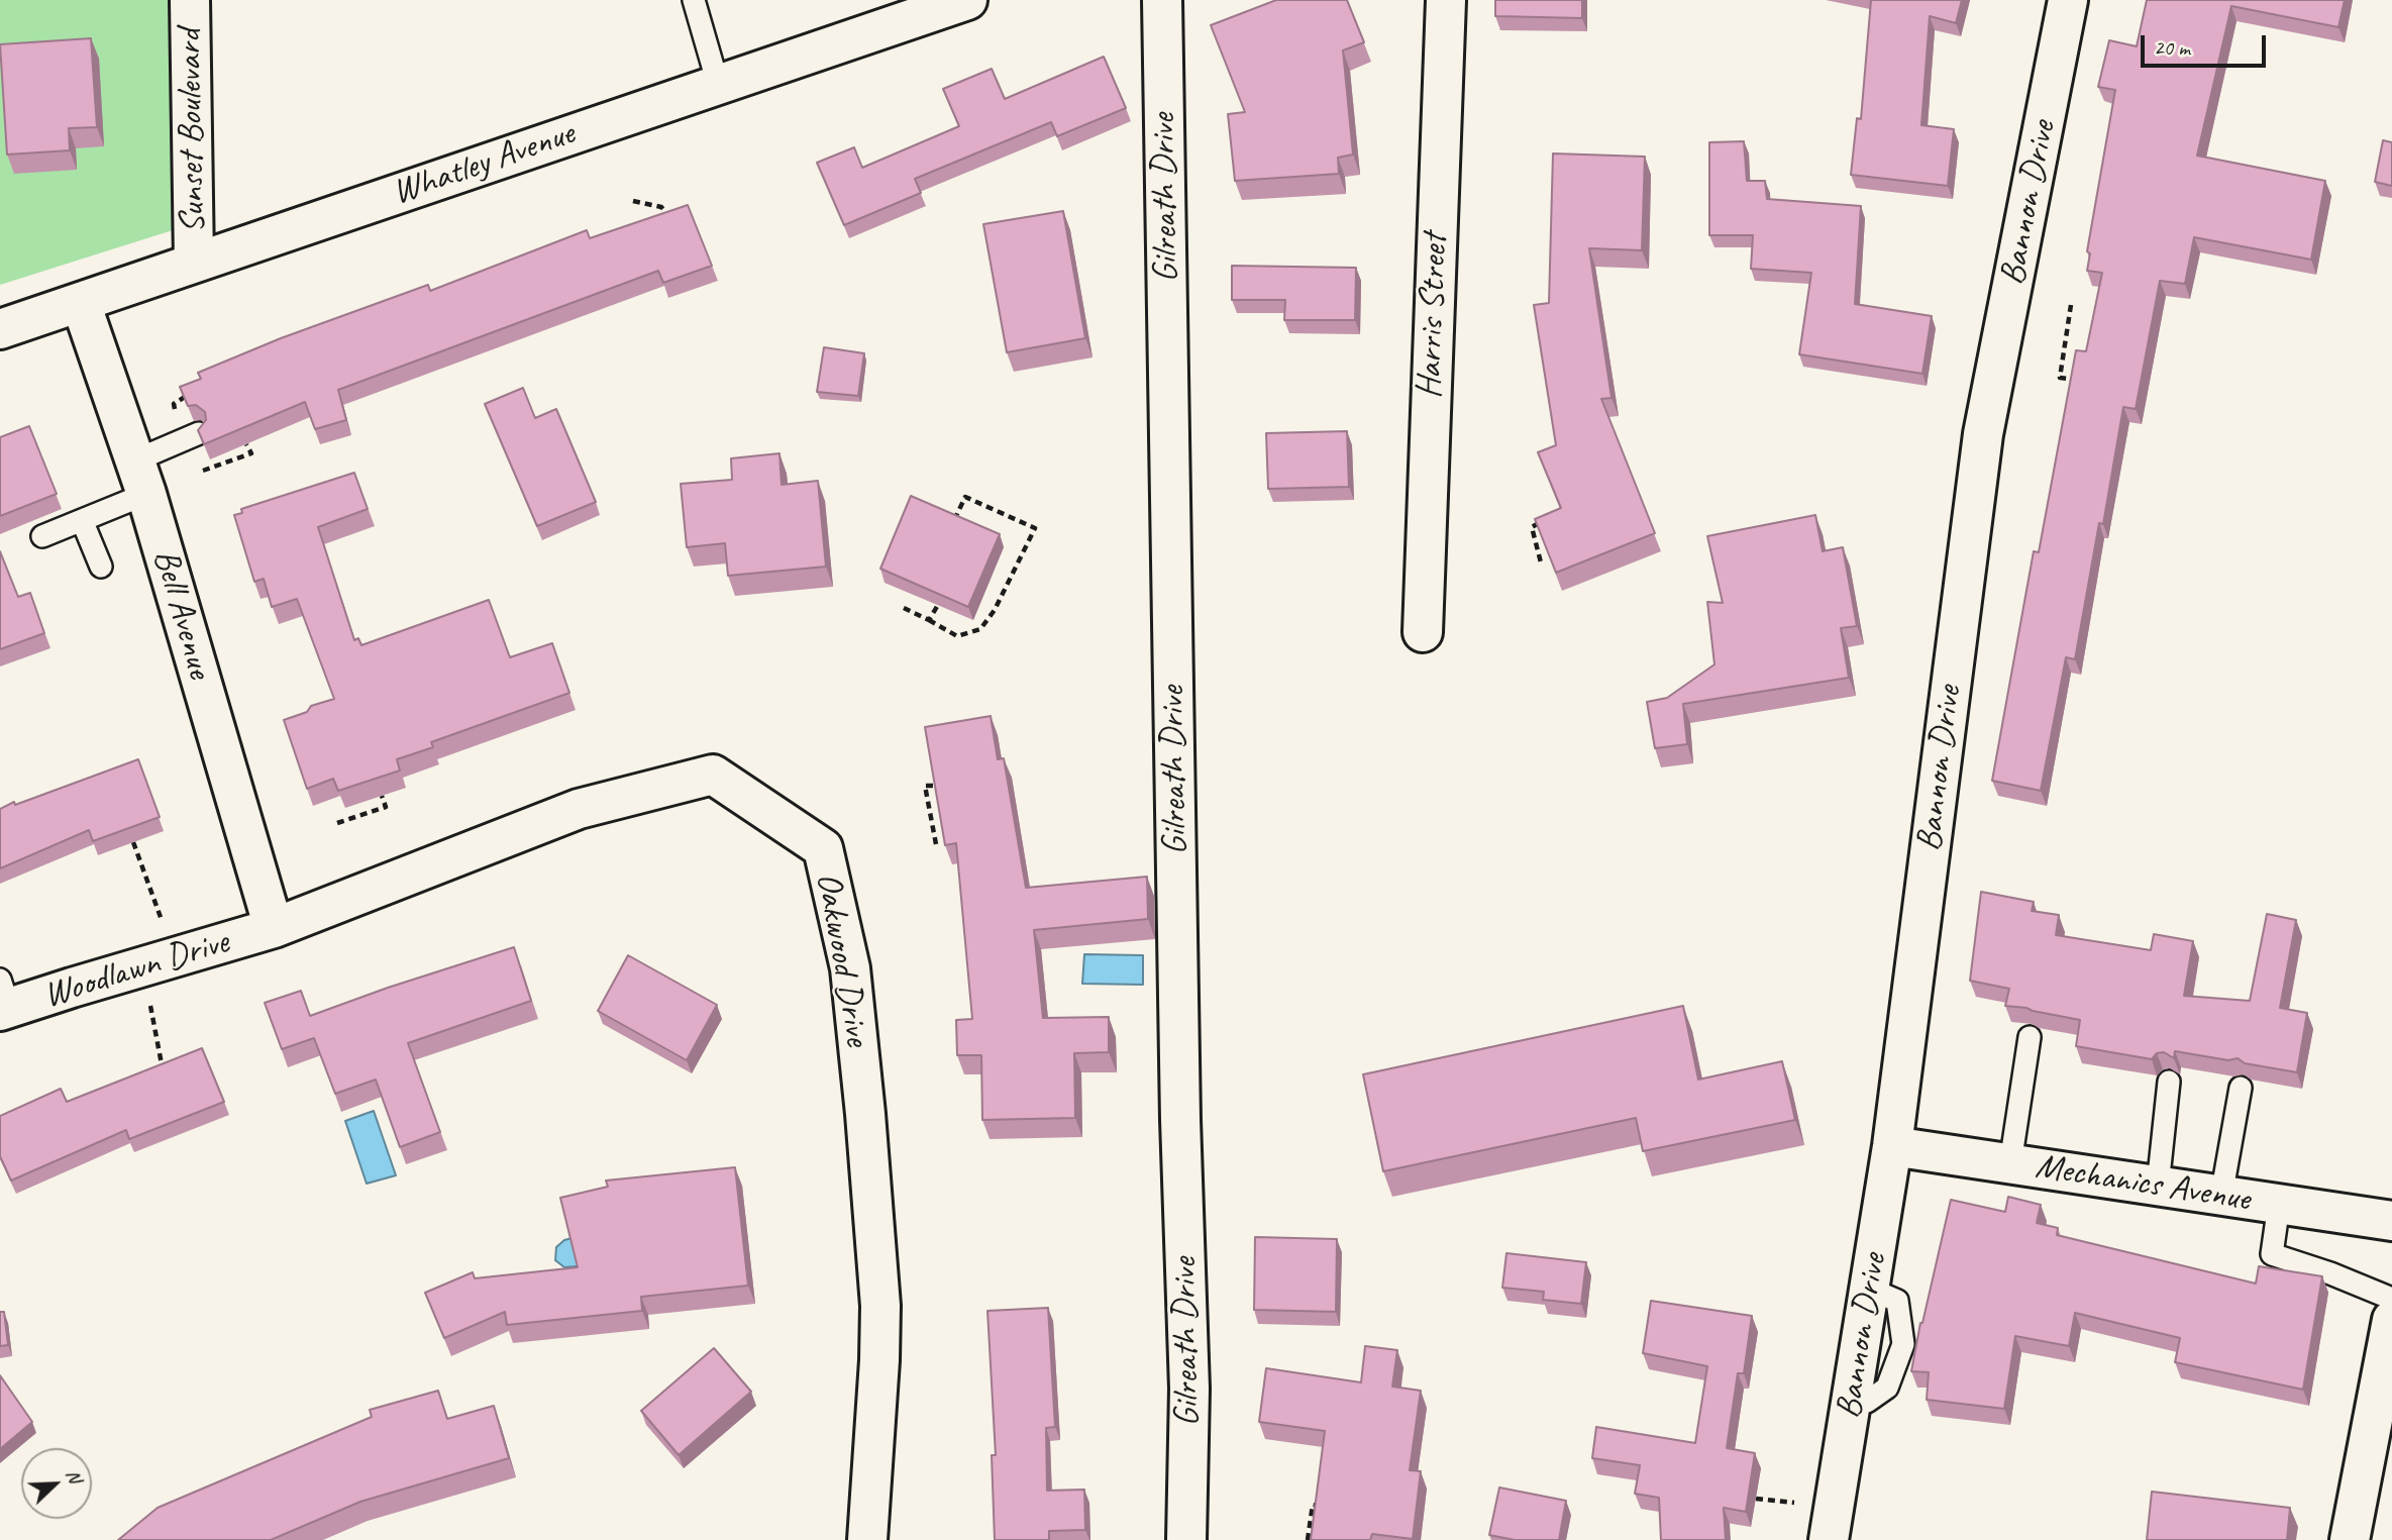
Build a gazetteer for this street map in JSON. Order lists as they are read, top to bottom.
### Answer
{
  "streets": {
    "street": [
      "Sunset Boulevard",
      "Whatley Avenue",
      "Gilreath Drive",
      "Bannon Drive",
      "Harris Street",
      "Bell Avenue",
      "Oakwood Drive",
      "Woodlawn Drive",
      "Mechanics Avenue"
    ]
  },
  "crossings": [
    ["Sunset Boulevard", "Whatley Avenue"],
    ["Whatley Avenue", "Bell Avenue"],
    ["Bannon Drive", "Mechanics Avenue"],
    ["Bell Avenue", "Oakwood Drive"],
    ["Bell Avenue", "Woodlawn Drive"],
    ["Oakwood Drive", "Woodlawn Drive"]
  ],
  "scale_bar": "20 m",
  "north": "top right"
}
